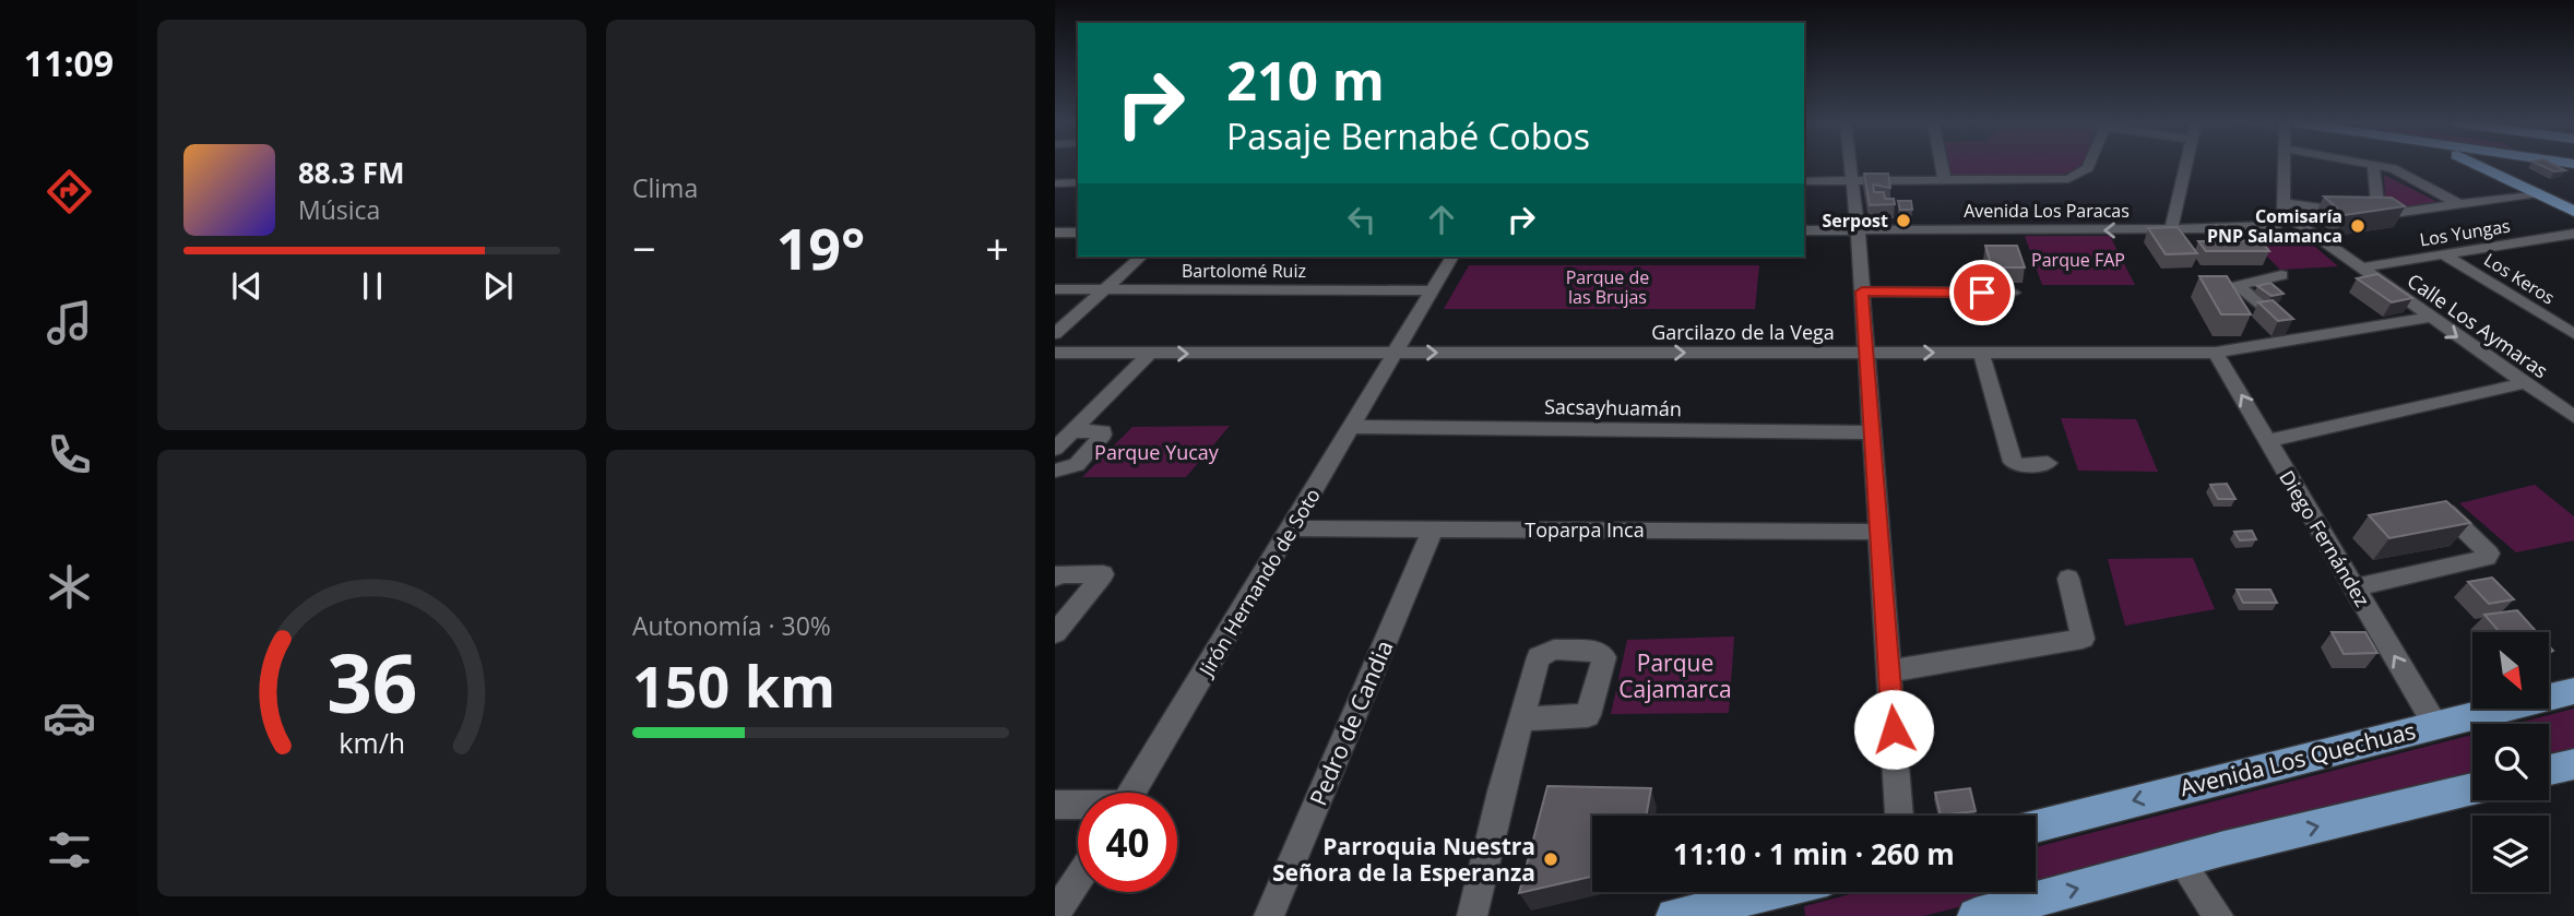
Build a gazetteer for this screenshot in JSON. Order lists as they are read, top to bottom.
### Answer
{
  "streets": {
    "main road": ["Avenida Los Quechuas"],
    "street": [
      "Avenida Los Paracas",
      "Los Yungas",
      "Bartolomé Ruiz",
      "Los Keros",
      "Calle Los Aymaras",
      "Garcilazo de la Vega",
      "Sacsayhuamán",
      "Toparpa Inca",
      "Diego Fernández",
      "Jirón Hernando de Soto",
      "Pedro de Candia"
    ]
  },
  "crossings": [
    ["Avenida Los Paracas", "Calle Los Aymaras"],
    ["Los Yungas", "Los Keros"],
    ["Los Yungas", "Calle Los Aymaras"],
    ["Bartolomé Ruiz", "Jirón Hernando de Soto"],
    ["Calle Los Aymaras", "Garcilazo de la Vega"],
    ["Garcilazo de la Vega", "Diego Fernández"],
    ["Garcilazo de la Vega", "Jirón Hernando de Soto"],
    ["Sacsayhuamán", "Jirón Hernando de Soto"],
    ["Toparpa Inca", "Jirón Hernando de Soto"],
    ["Toparpa Inca", "Pedro de Candia"],
    ["Diego Fernández", "Avenida Los Quechuas"]
  ],
  "one_way": ["Diego Fernández"],
  "parks": [
    "Parque FAP",
    "Parque de las Brujas",
    "Parque Yucay",
    "Parque Cajamarca"
  ],
  "places": ["Serpost", "Comisaría PNP Salamanca", "Parroquia Nuestra Señora de la Esperanza"],
  "north": "bottom right",
  "page": {
    "tabs": "11:09",
    "tile": [
      "Clima",
      ["Autonomía · 30%", "150 km"]
    ],
    "turn": ["210 m", "Pasaje Bernabé Cobos"],
    "song": ["88.3 FM", "Música"],
    "heat": ["−", "19°", "+"],
    "limit": "40",
    "trip": "11:10 · 1 min · 260 m",
    "gauge": ["36", "km/h"]
  }
}
